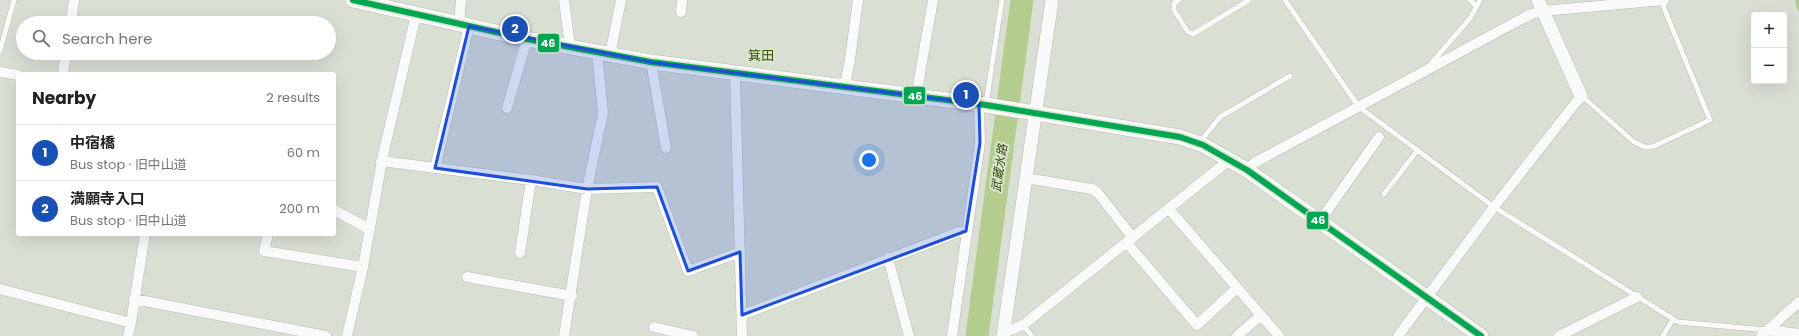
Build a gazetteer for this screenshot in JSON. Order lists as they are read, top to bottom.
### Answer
{
  "districts": ["箕田"],
  "water": ["武蔵水路"],
  "lines": ["transit line 46"],
  "page": {
    "map_buttons": ["+", "−"],
    "pins": ["2", "1"],
    "search": "Search here",
    "heading": ["Nearby", "2 results"],
    "list": [
      {
        "mark": "1",
        "name": "中宿橋",
        "note": "Bus stop · 旧中山道",
        "value": "60 m"
      },
      {
        "mark": "2",
        "name": "満願寺入口",
        "note": "Bus stop · 旧中山道",
        "value": "200 m"
      }
    ]
  }
}
